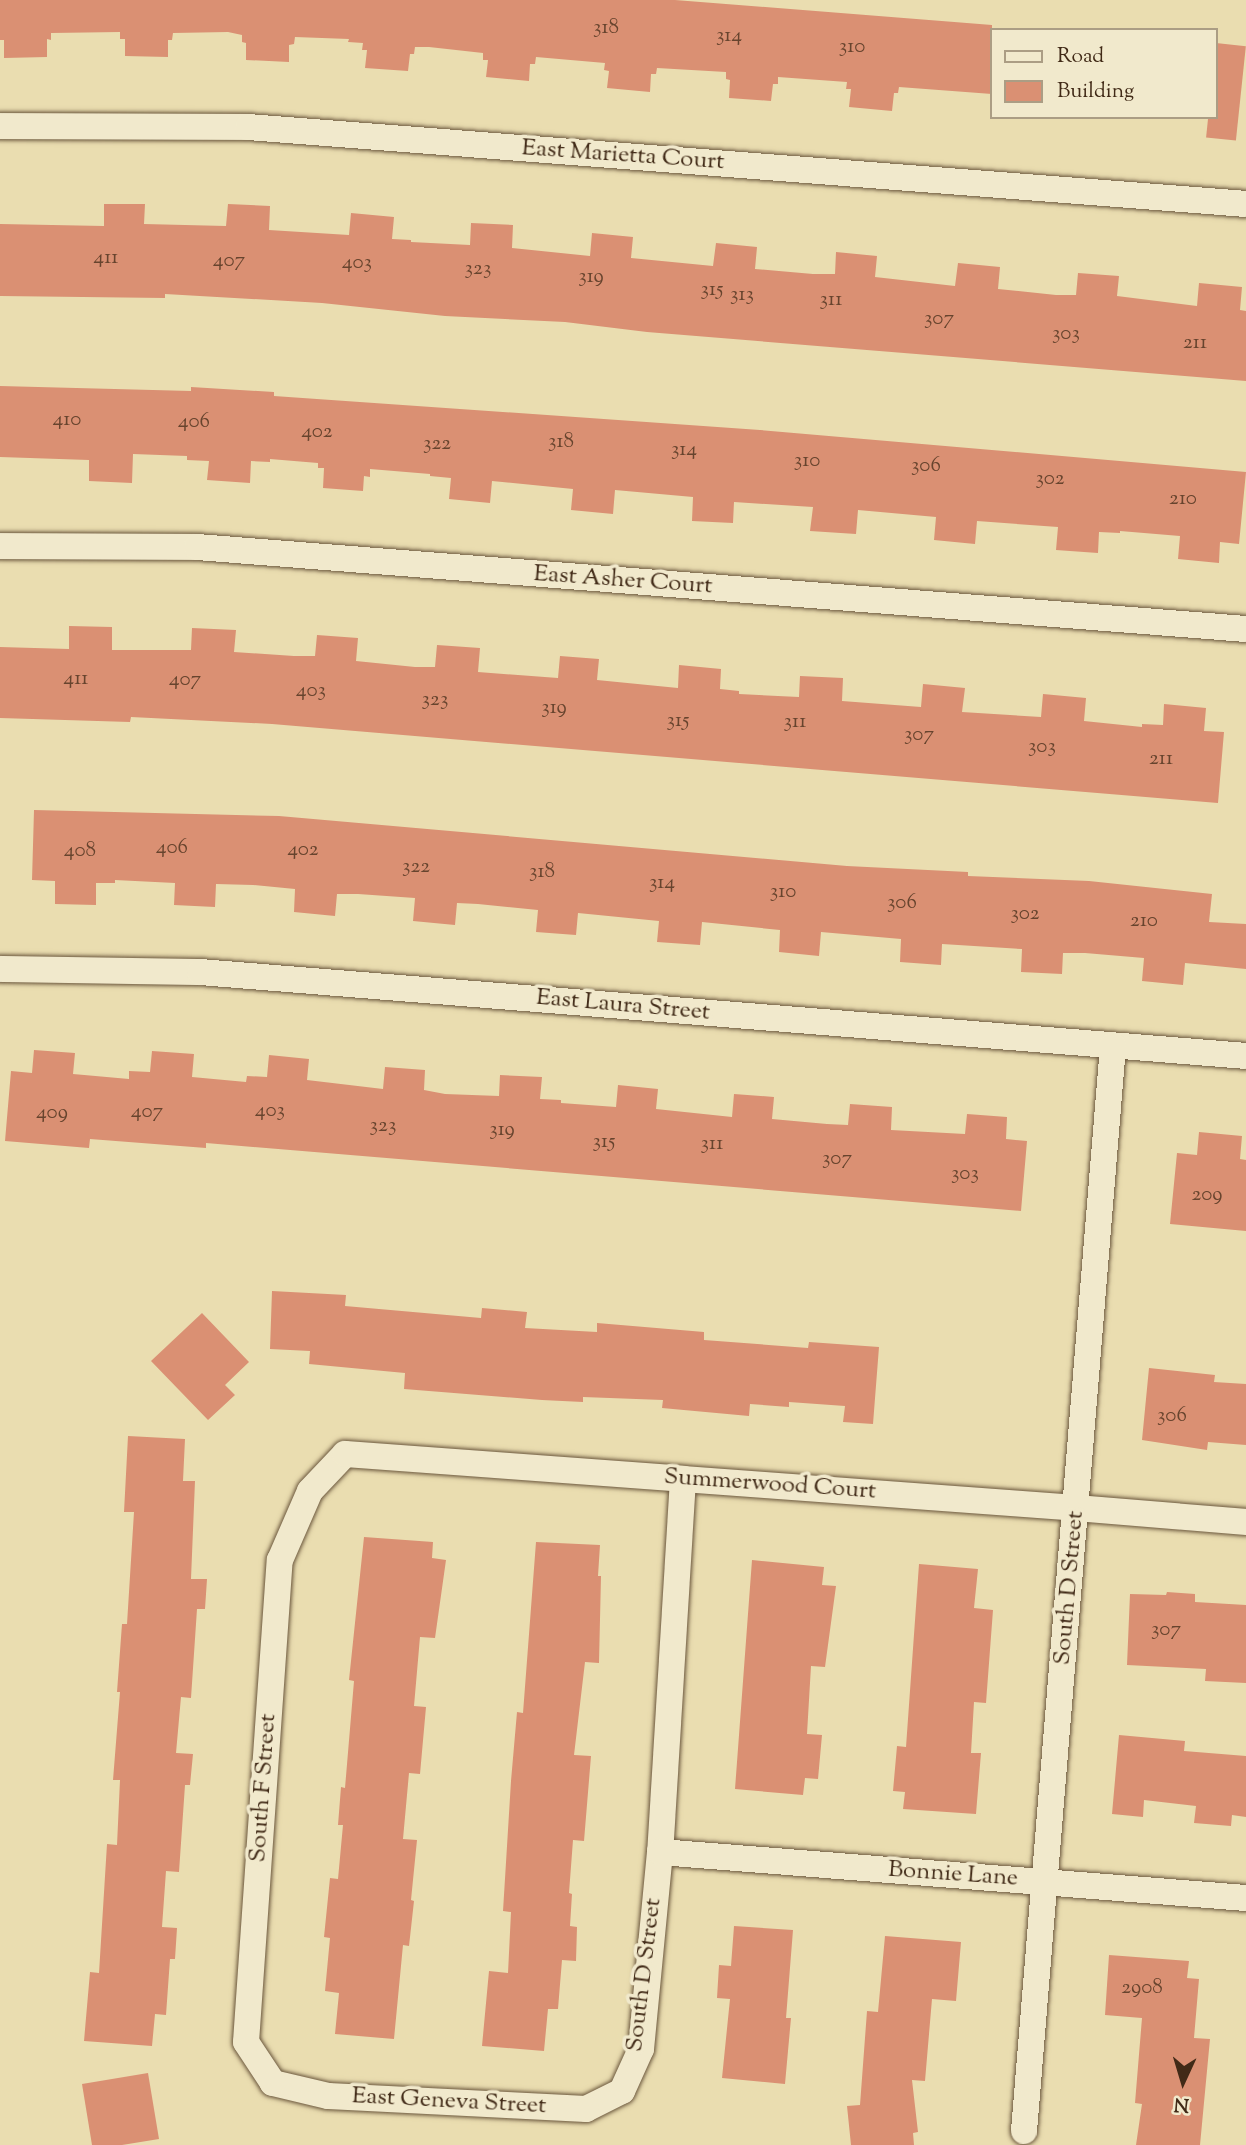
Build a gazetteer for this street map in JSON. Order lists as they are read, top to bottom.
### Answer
{
  "streets": {
    "street": [
      "East Marietta Court",
      "East Asher Court",
      "East Laura Street",
      "Summerwood Court",
      "South D Street",
      "South F Street",
      "Bonnie Lane",
      "East Geneva Street"
    ]
  },
  "crossings": [
    ["East Laura Street", "South D Street"],
    ["Summerwood Court", "South D Street"],
    ["Summerwood Court", "South F Street"],
    ["South D Street", "Bonnie Lane"],
    ["South D Street", "East Geneva Street"],
    ["South F Street", "East Geneva Street"]
  ],
  "house_numbers": [
    "318",
    "314",
    "310",
    "411",
    "407",
    "403",
    "323",
    "319",
    "315",
    "313",
    "311",
    "307",
    "303",
    "211",
    "410",
    "406",
    "402",
    "318",
    "322",
    "314",
    "310",
    "306",
    "302",
    "210",
    "411",
    "407",
    "403",
    "323",
    "319",
    "315",
    "311",
    "307",
    "303",
    "211",
    "406",
    "402",
    "408",
    "322",
    "318",
    "314",
    "310",
    "306",
    "302",
    "210",
    "403",
    "407",
    "409",
    "323",
    "319",
    "315",
    "311",
    "307",
    "303",
    "209",
    "306",
    "307",
    "2908"
  ],
  "legend": ["Road", "Building"],
  "north": "bottom"
}
